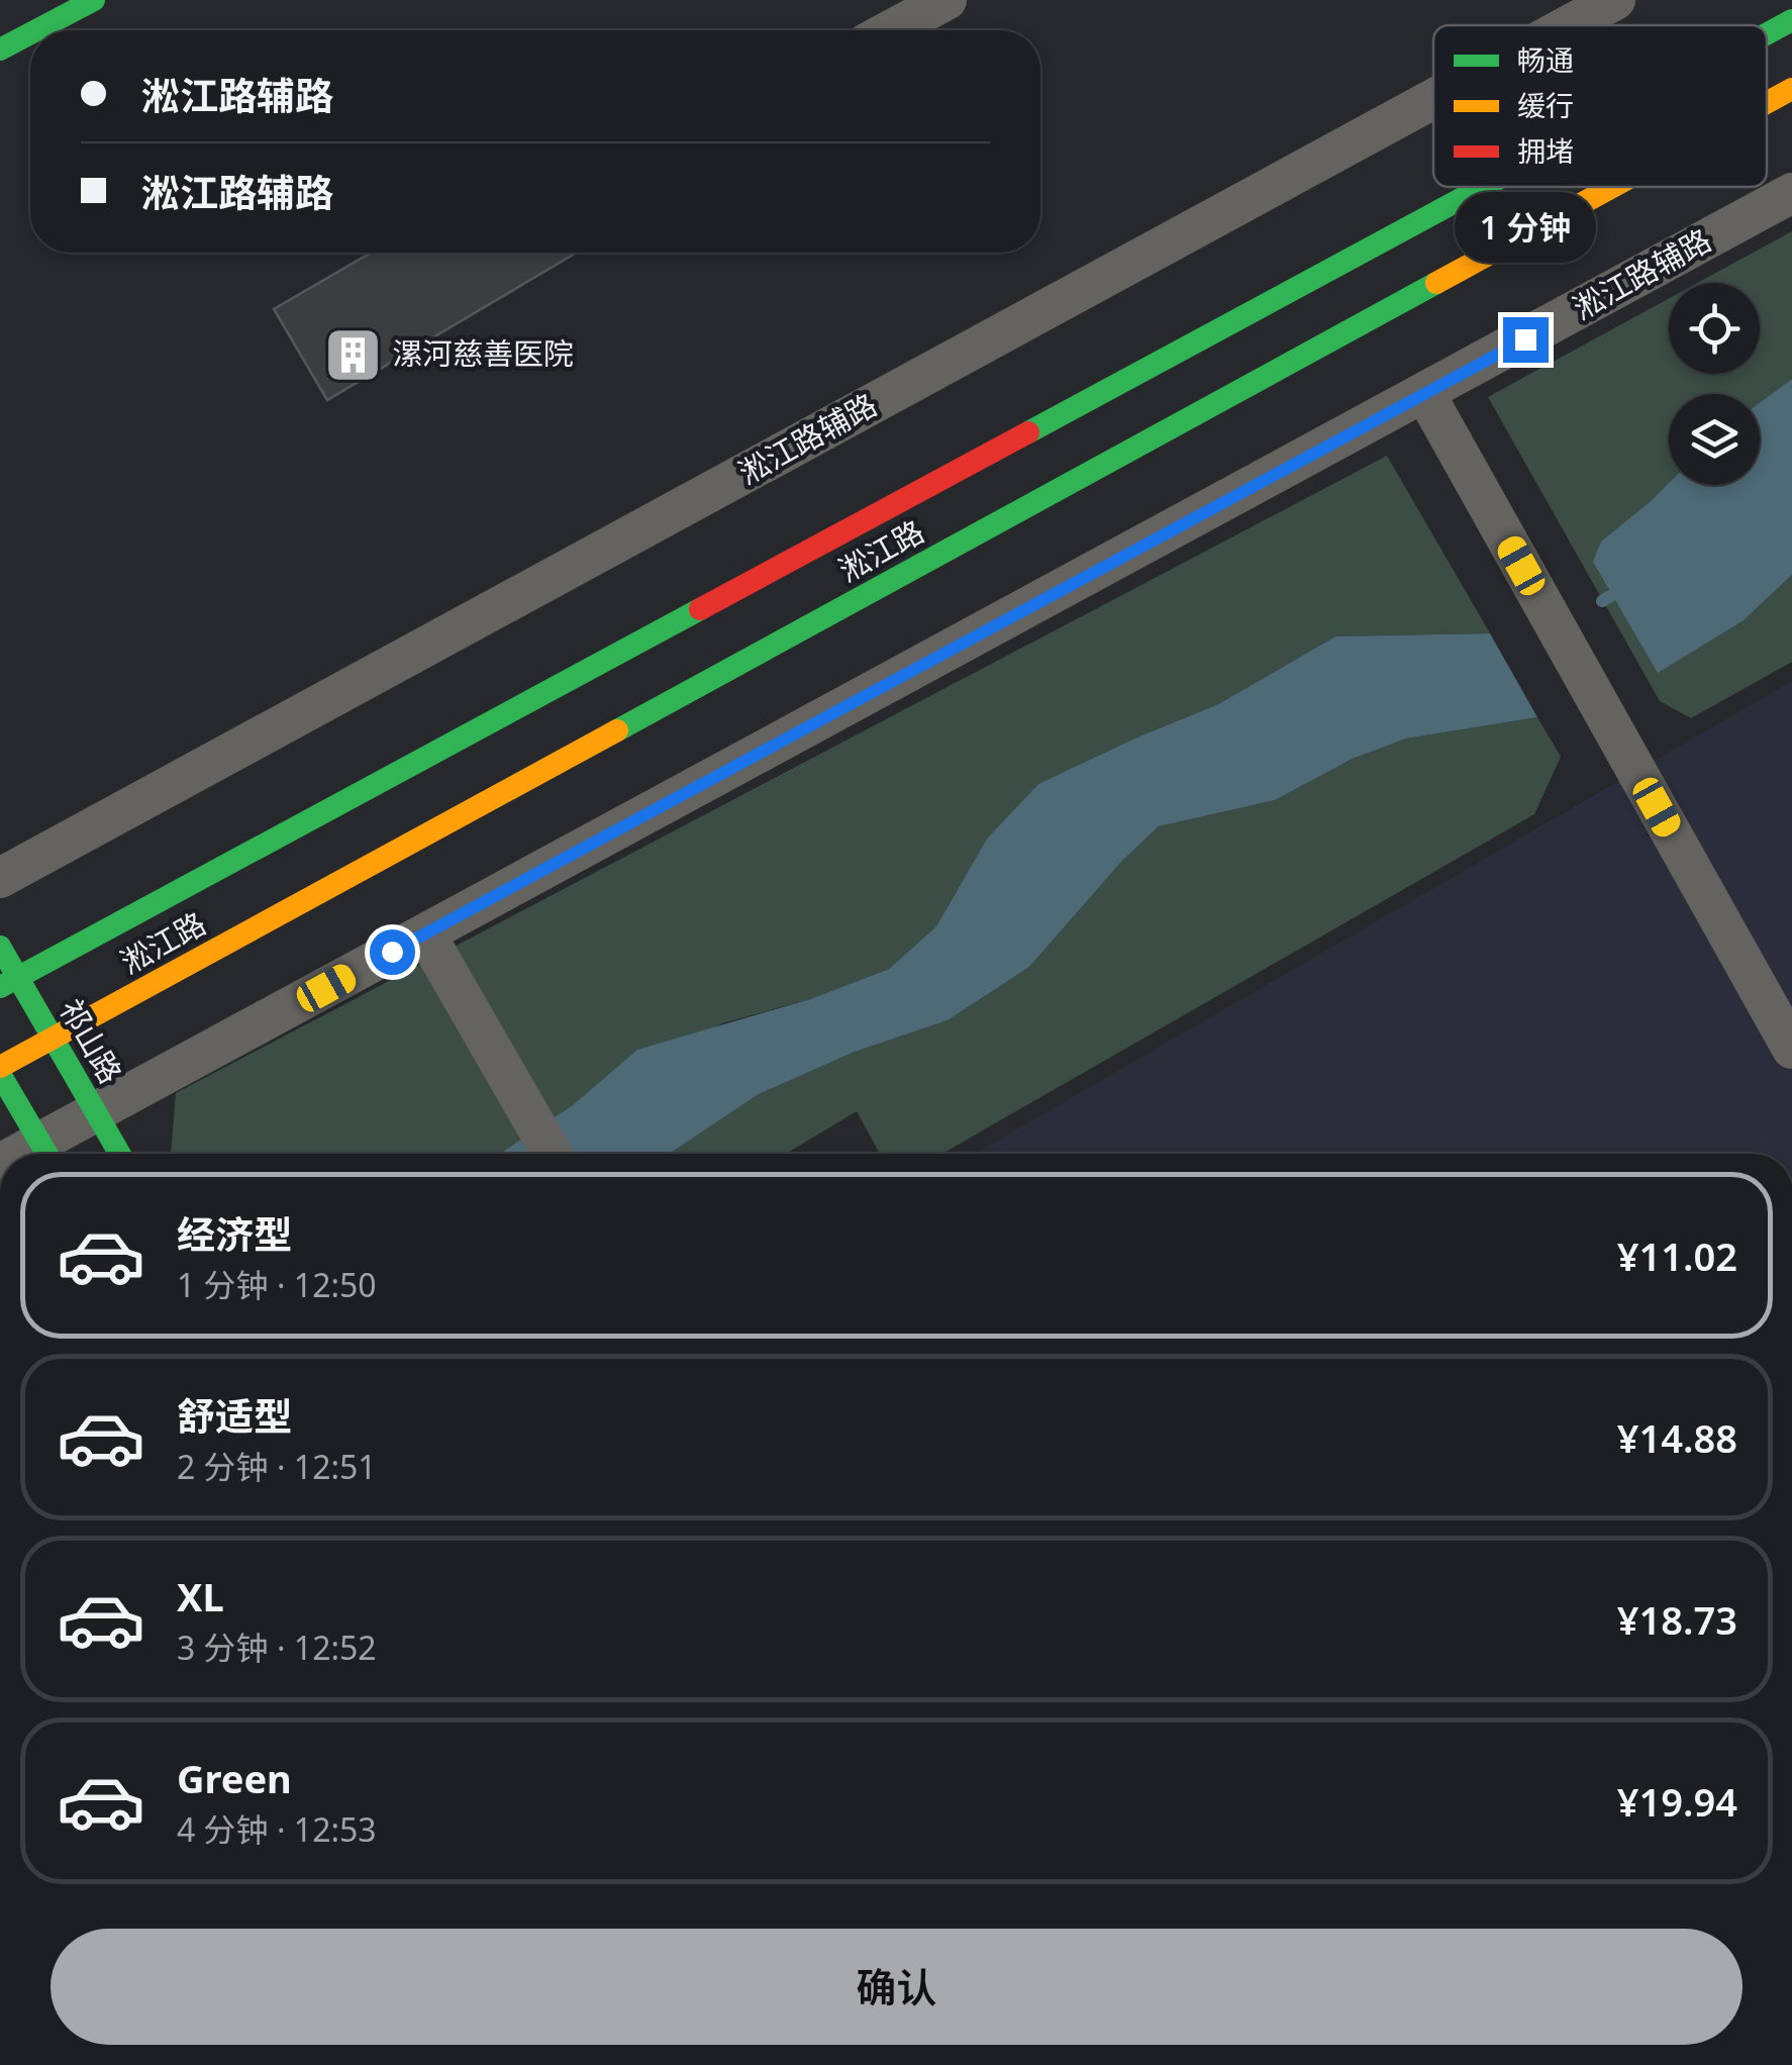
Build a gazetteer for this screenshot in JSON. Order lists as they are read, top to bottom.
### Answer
{
  "streets": {
    "main road": ["淞江路", "祁山路"],
    "street": ["淞江路辅路"]
  },
  "crossings": [
    ["淞江路辅路", "祁山路"],
    ["淞江路", "祁山路"]
  ],
  "places": {
    "building": ["漯河慈善医院"]
  },
  "legend": ["畅通", "缓行", "拥堵"],
  "page": {
    "banner": ["淞江路辅路", "淞江路辅路"],
    "bubble": "1 分钟",
    "list": [
      {
        "name": "经济型",
        "note": "1 分钟 · 12:50",
        "value": "¥11.02"
      },
      {
        "name": "舒适型",
        "note": "2 分钟 · 12:51",
        "value": "¥14.88"
      },
      {
        "name": "XL",
        "note": "3 分钟 · 12:52",
        "value": "¥18.73"
      },
      {
        "name": "Green",
        "note": "4 分钟 · 12:53",
        "value": "¥19.94"
      }
    ],
    "buttons": "确认"
  }
}
